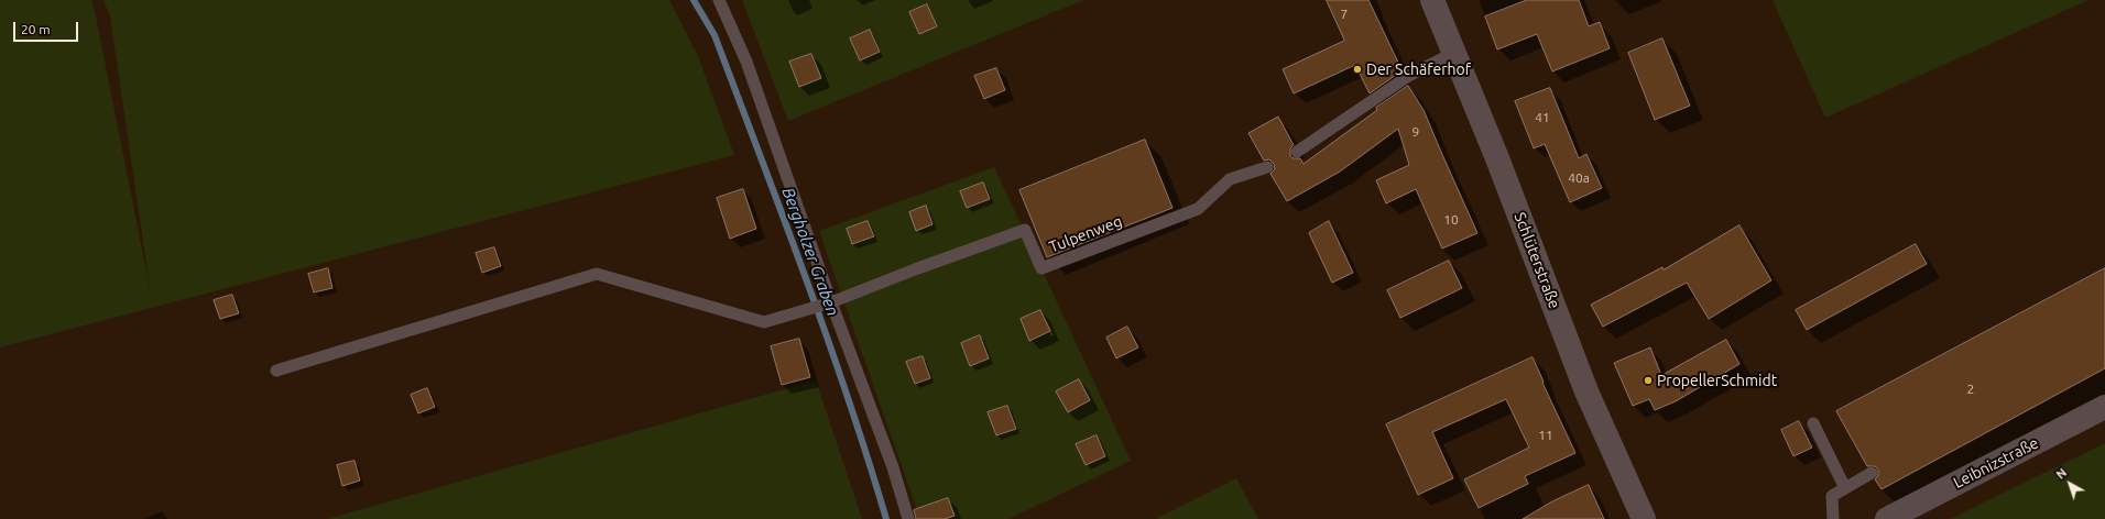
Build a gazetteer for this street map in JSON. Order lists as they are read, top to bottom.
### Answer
{
  "streets": {
    "street": ["Schlüterstraße", "Leibnizstraße"],
    "lane": ["Tulpenweg"]
  },
  "water": ["Bergholzer Graben"],
  "places": ["Der Schäferhof", "PropellerSchmidt"],
  "house_numbers": [
    "7",
    "41",
    "9",
    "40a",
    "10",
    "2",
    "11"
  ],
  "scale_bar": "20 m",
  "north": "top left"
}
